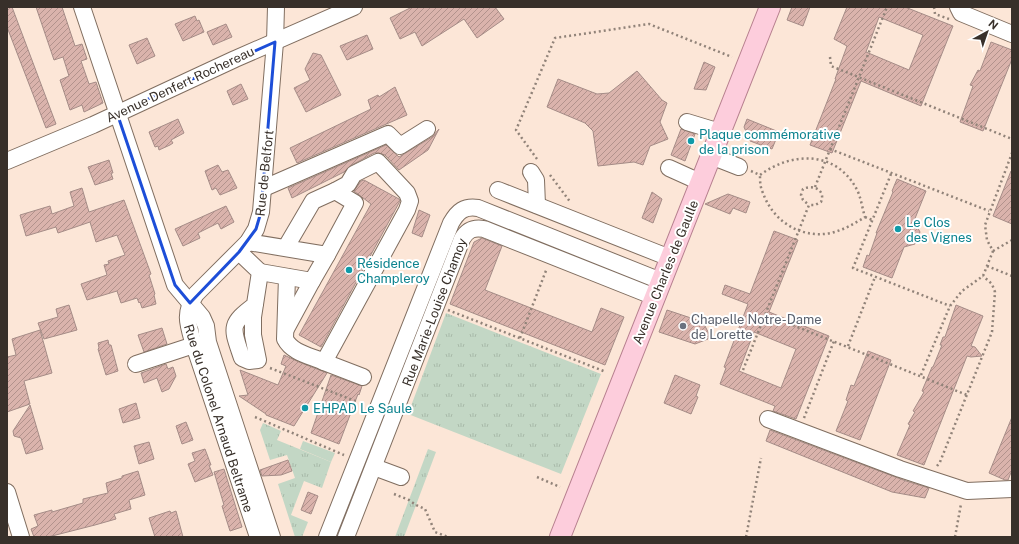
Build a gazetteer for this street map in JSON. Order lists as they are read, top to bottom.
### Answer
{
  "streets": {
    "main road": ["Avenue Charles de Gaulle"],
    "street": [
      "Avenue Denfert Rochereau",
      "Rue de Belfort",
      "Rue Marie-Louise Chamoy",
      "Rue du Colonel Arnaud Beltrame"
    ]
  },
  "crossings": [
    ["Avenue Denfert Rochereau", "Rue de Belfort"],
    ["Rue de Belfort", "Rue du Colonel Arnaud Beltrame"],
    ["Avenue Charles de Gaulle", "Rue Marie-Louise Chamoy"]
  ],
  "places": [
    "Plaque commémorative de la prison",
    "Le Clos des Vignes",
    "Résidence Champleroy",
    "Chapelle Notre-Dame de Lorette",
    "EHPAD Le Saule"
  ],
  "north": "top right"
}
